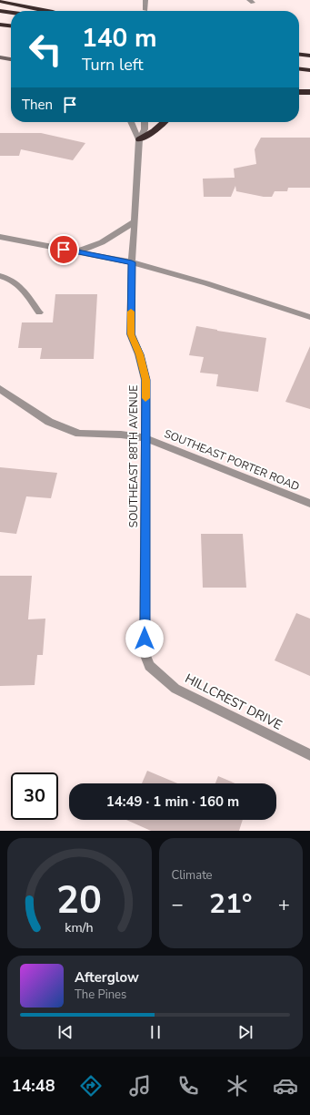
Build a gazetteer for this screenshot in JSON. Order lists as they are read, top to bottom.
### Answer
{
  "streets": {
    "street": ["SOUTHEAST 88TH AVENUE", "SOUTHEAST PORTER ROAD", "HILLCREST DRIVE"]
  },
  "crossings": [
    ["SOUTHEAST 88TH AVENUE", "SOUTHEAST PORTER ROAD"],
    ["SOUTHEAST 88TH AVENUE", "HILLCREST DRIVE"]
  ],
  "page": {
    "turn": ["140 m", "Turn left"],
    "then": "Then",
    "limit": "30",
    "trip": "14:49 · 1 min · 160 m",
    "tile": "Climate",
    "heat": ["−", "21°", "+"],
    "song": ["Afterglow", "The Pines"],
    "tabs": "14:48",
    "gauge": ["20", "km/h"]
  }
}
